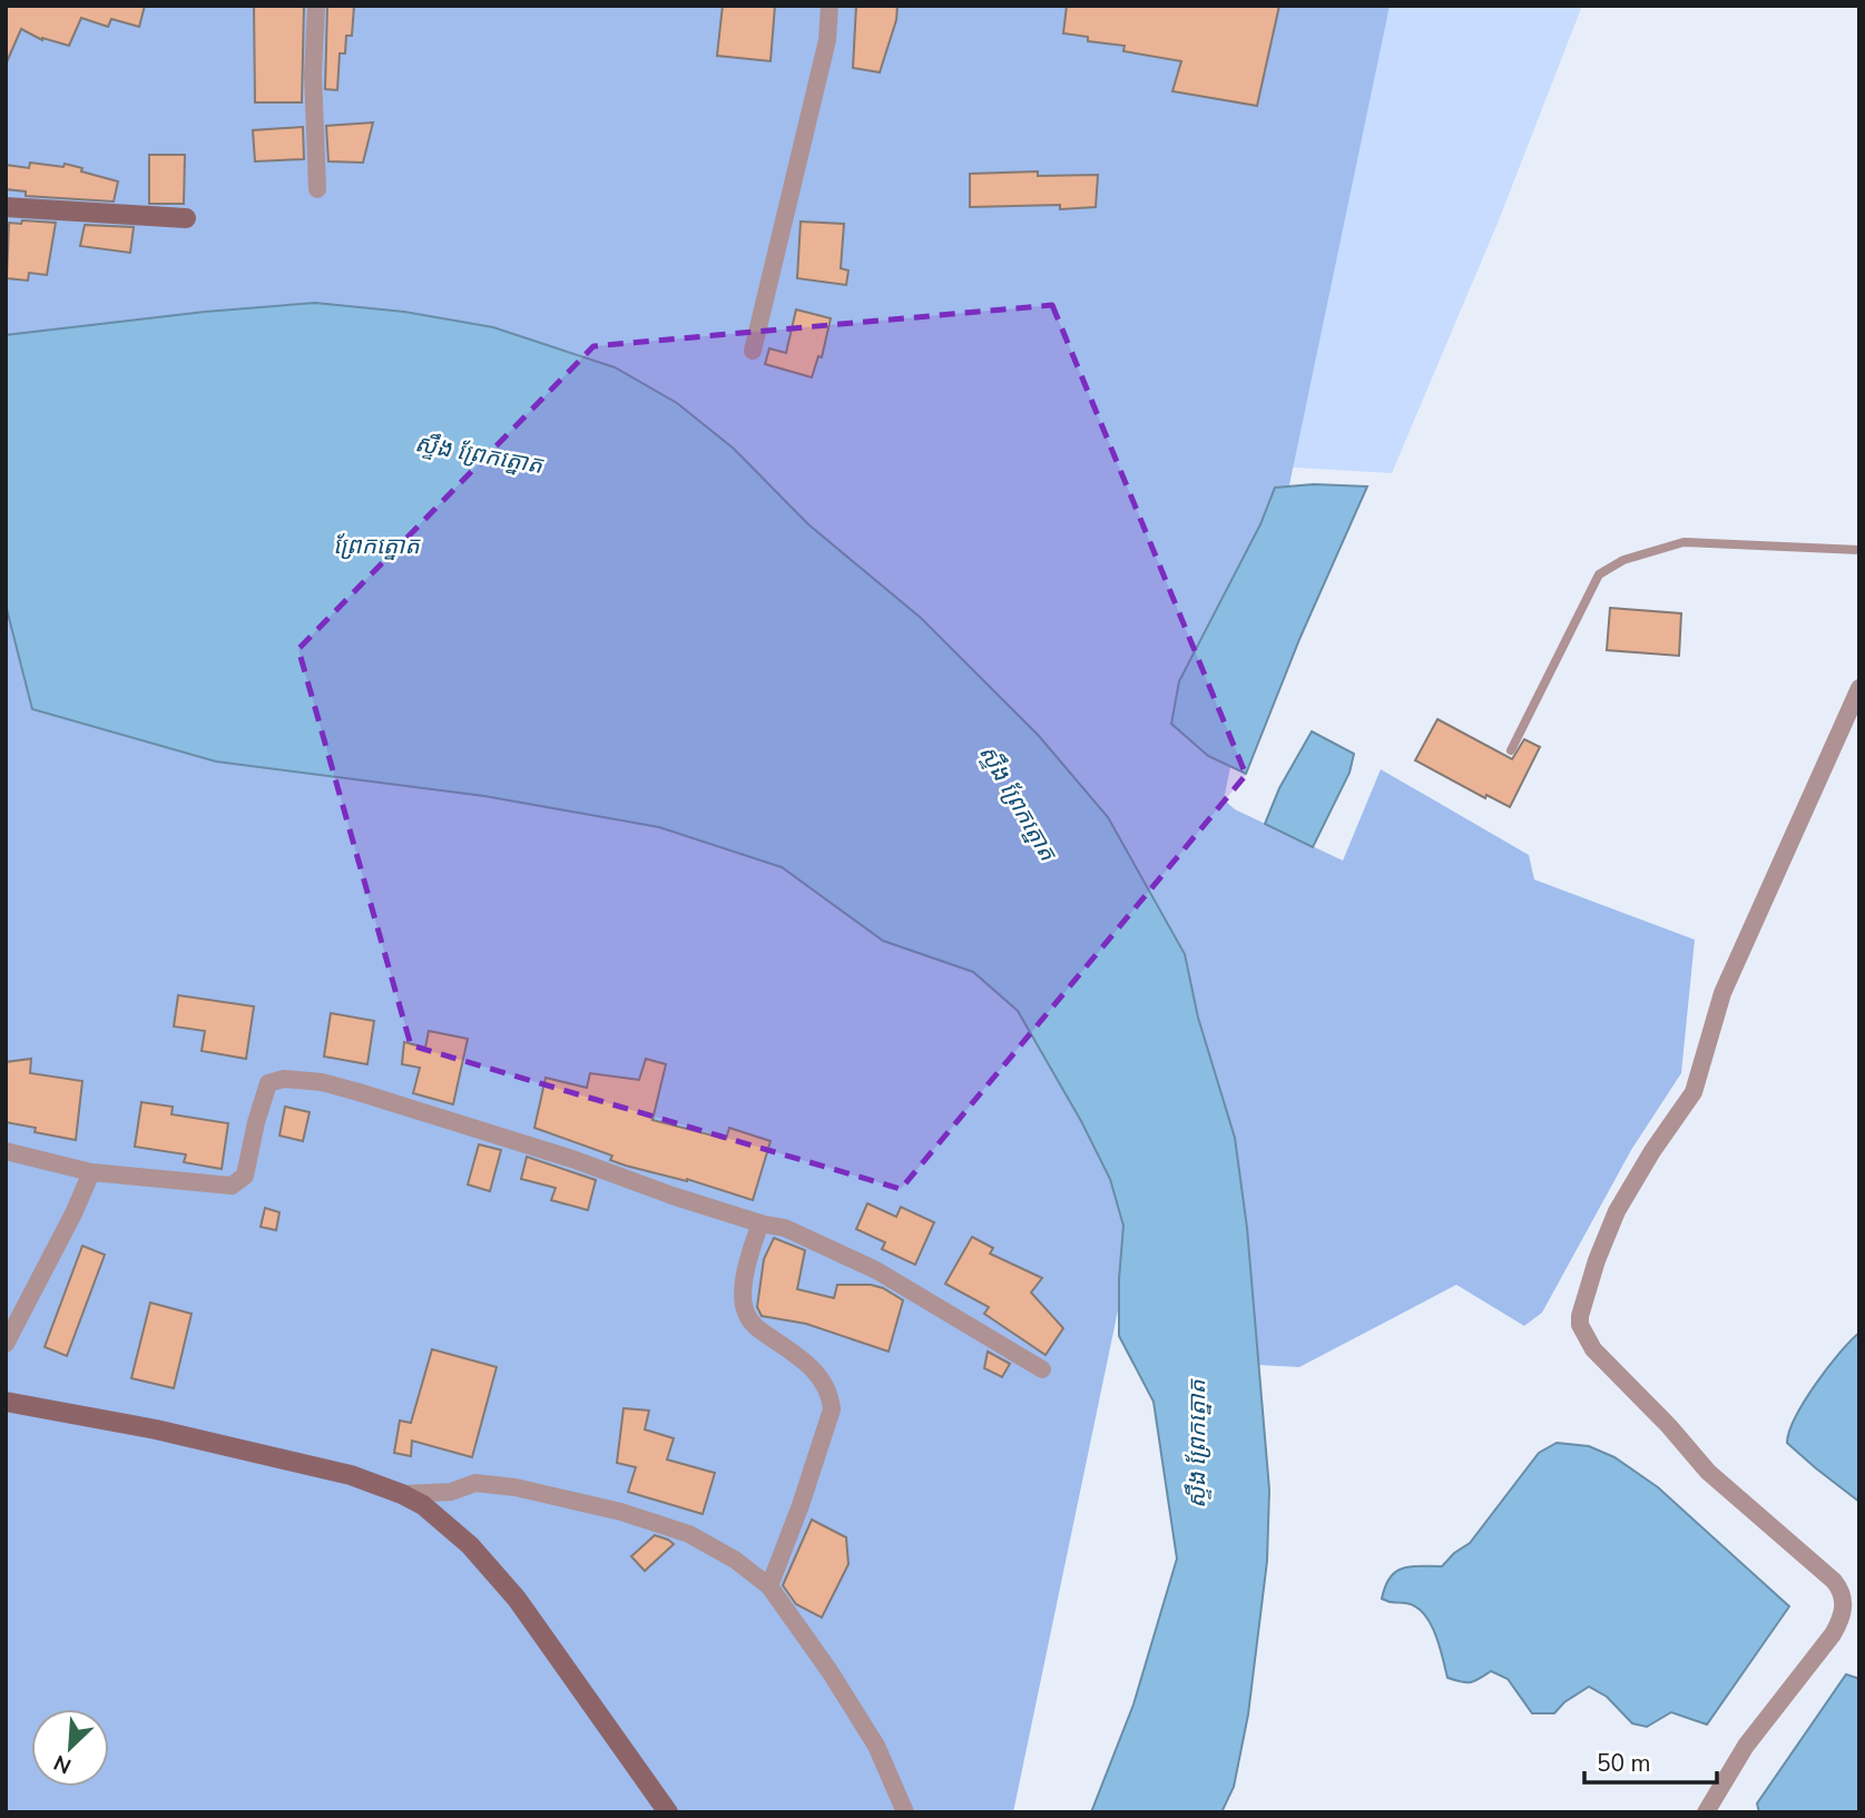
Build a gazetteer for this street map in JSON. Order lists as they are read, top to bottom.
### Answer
{
  "water": ["ស្ទឹង ព្រែកត្នោត", "ព្រែកត្នោត"],
  "scale_bar": "50 m",
  "north": "bottom left"
}
